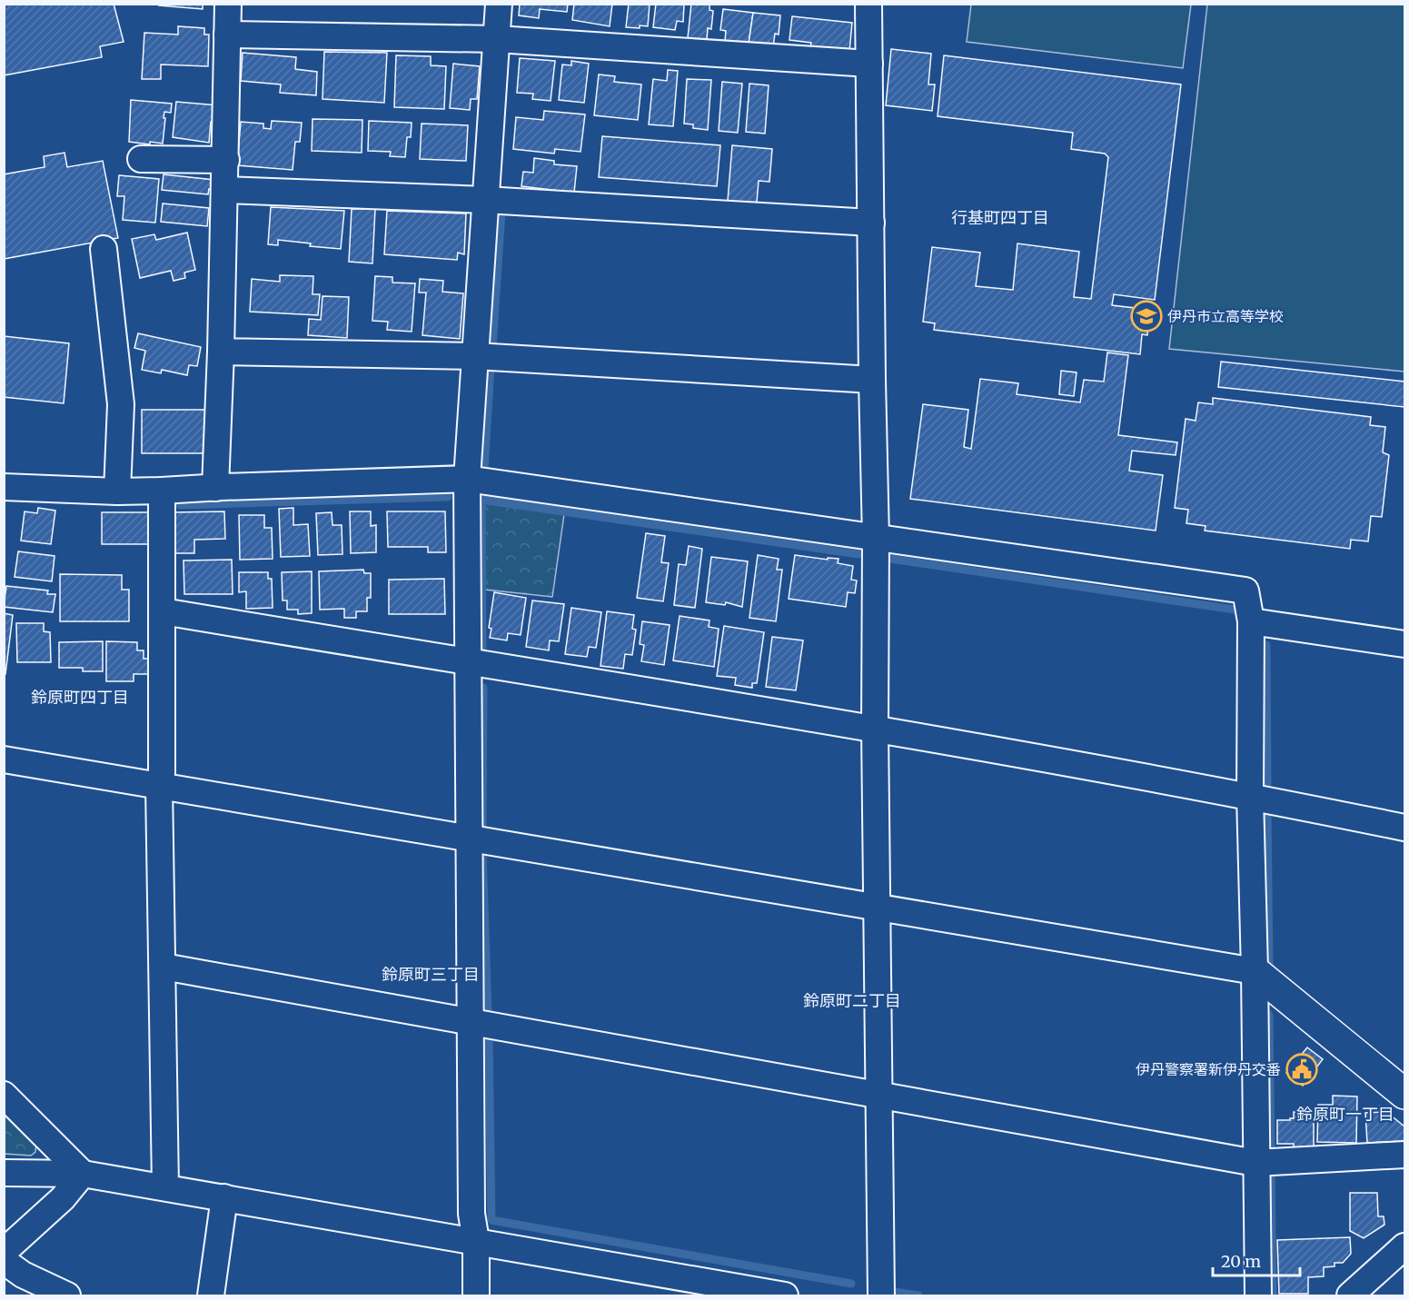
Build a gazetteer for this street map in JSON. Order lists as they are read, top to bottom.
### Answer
{
  "districts": [
    "行基町四丁目",
    "鈴原町四丁目",
    "鈴原町三丁目",
    "鈴原町二丁目",
    "鈴原町一丁目"
  ],
  "places": {
    "school or university": ["伊丹市立高等学校"],
    "public building": ["伊丹警察署新伊丹交番"]
  },
  "scale_bar": "20 m"
}
